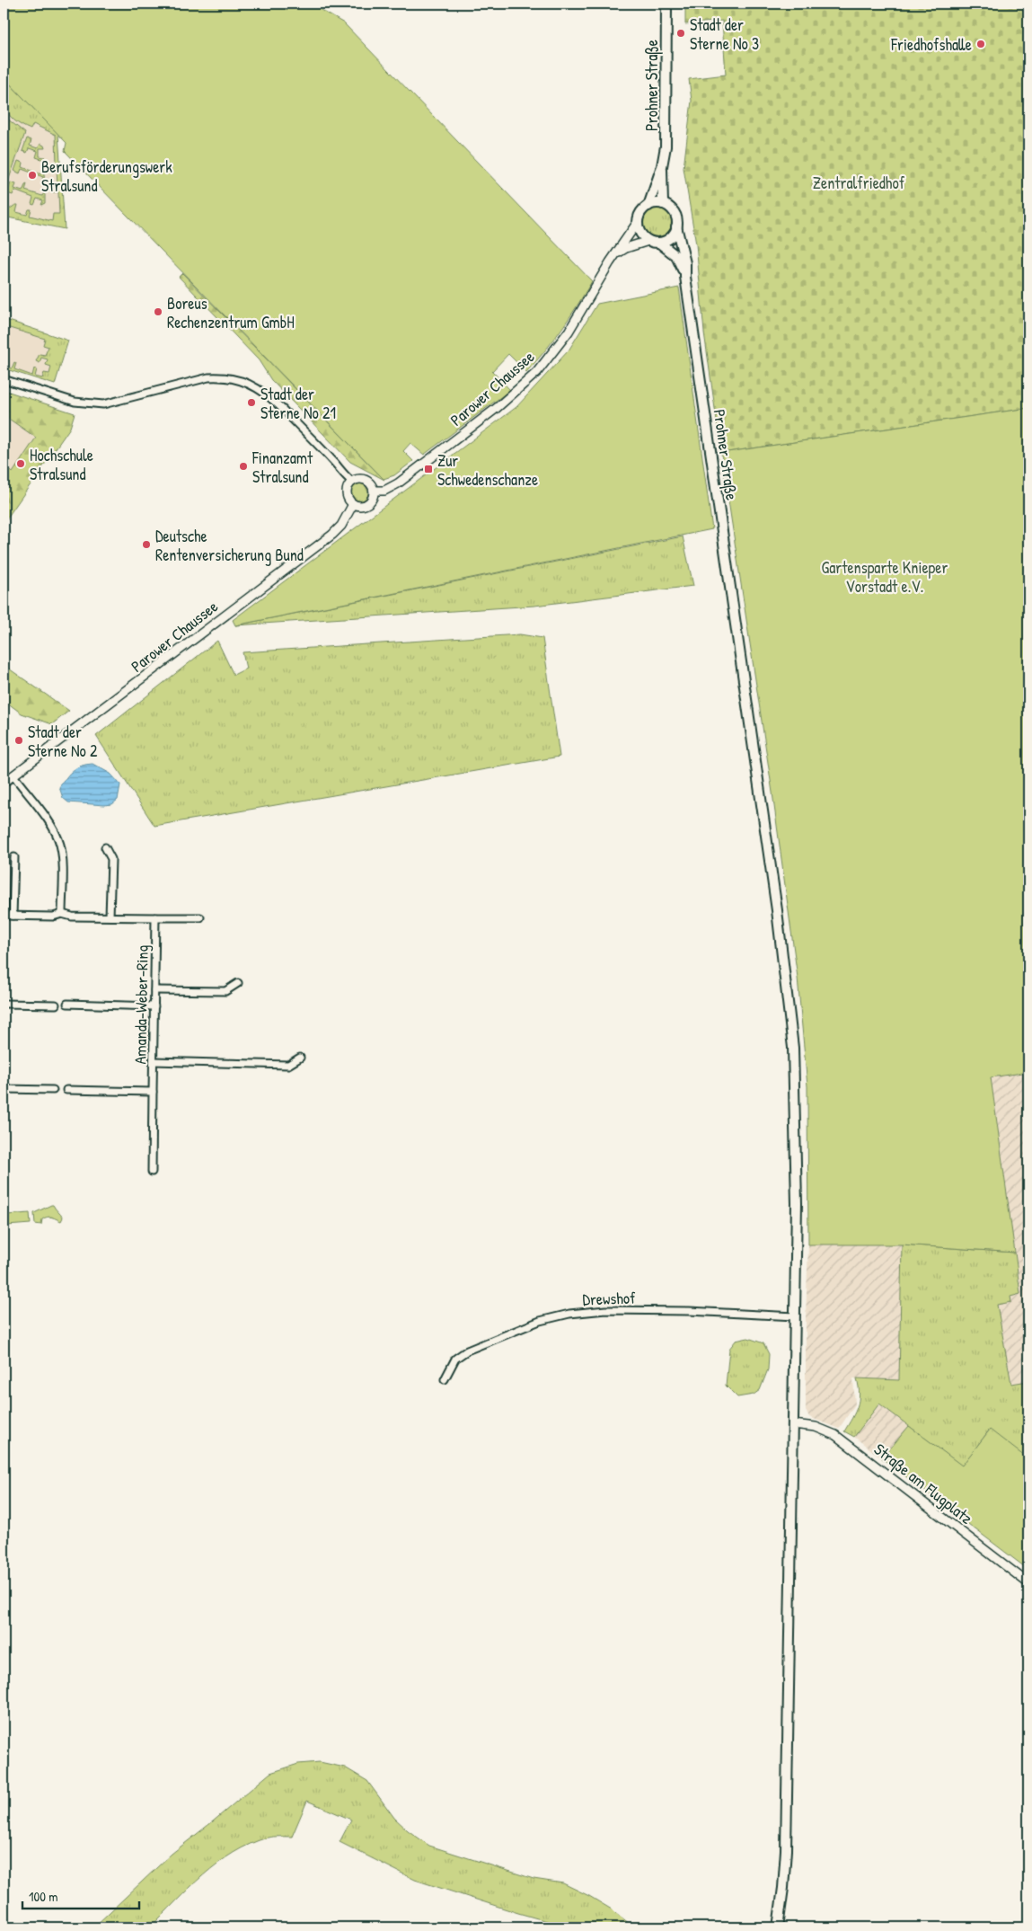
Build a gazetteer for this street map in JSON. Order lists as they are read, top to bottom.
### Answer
{
  "streets": {
    "main road": ["Prohner Straße", "Parower Chaussee"],
    "street": ["Amanda-Weber-Ring", "Drewshof", "Straße am Flugplatz"]
  },
  "crossings": [
    ["Prohner Straße", "Parower Chaussee"],
    ["Prohner Straße", "Drewshof"],
    ["Prohner Straße", "Straße am Flugplatz"]
  ],
  "parks": ["Zentralfriedhof", "Gartensparte Knieper Vorstadt e.V."],
  "places": {
    "other": [
      "Stadt der Sterne No 3",
      "Friedhofshalle",
      "Berufsförderungswerk Stralsund",
      "Boreus Rechenzentrum GmbH",
      "Stadt der Sterne No 21",
      "Hochschule Stralsund",
      "Finanzamt Stralsund",
      "Deutsche Rentenversicherung Bund",
      "Stadt der Sterne No 2"
    ],
    "transit": ["Zur Schwedenschanze"]
  },
  "scale_bar": "100 m"
}
